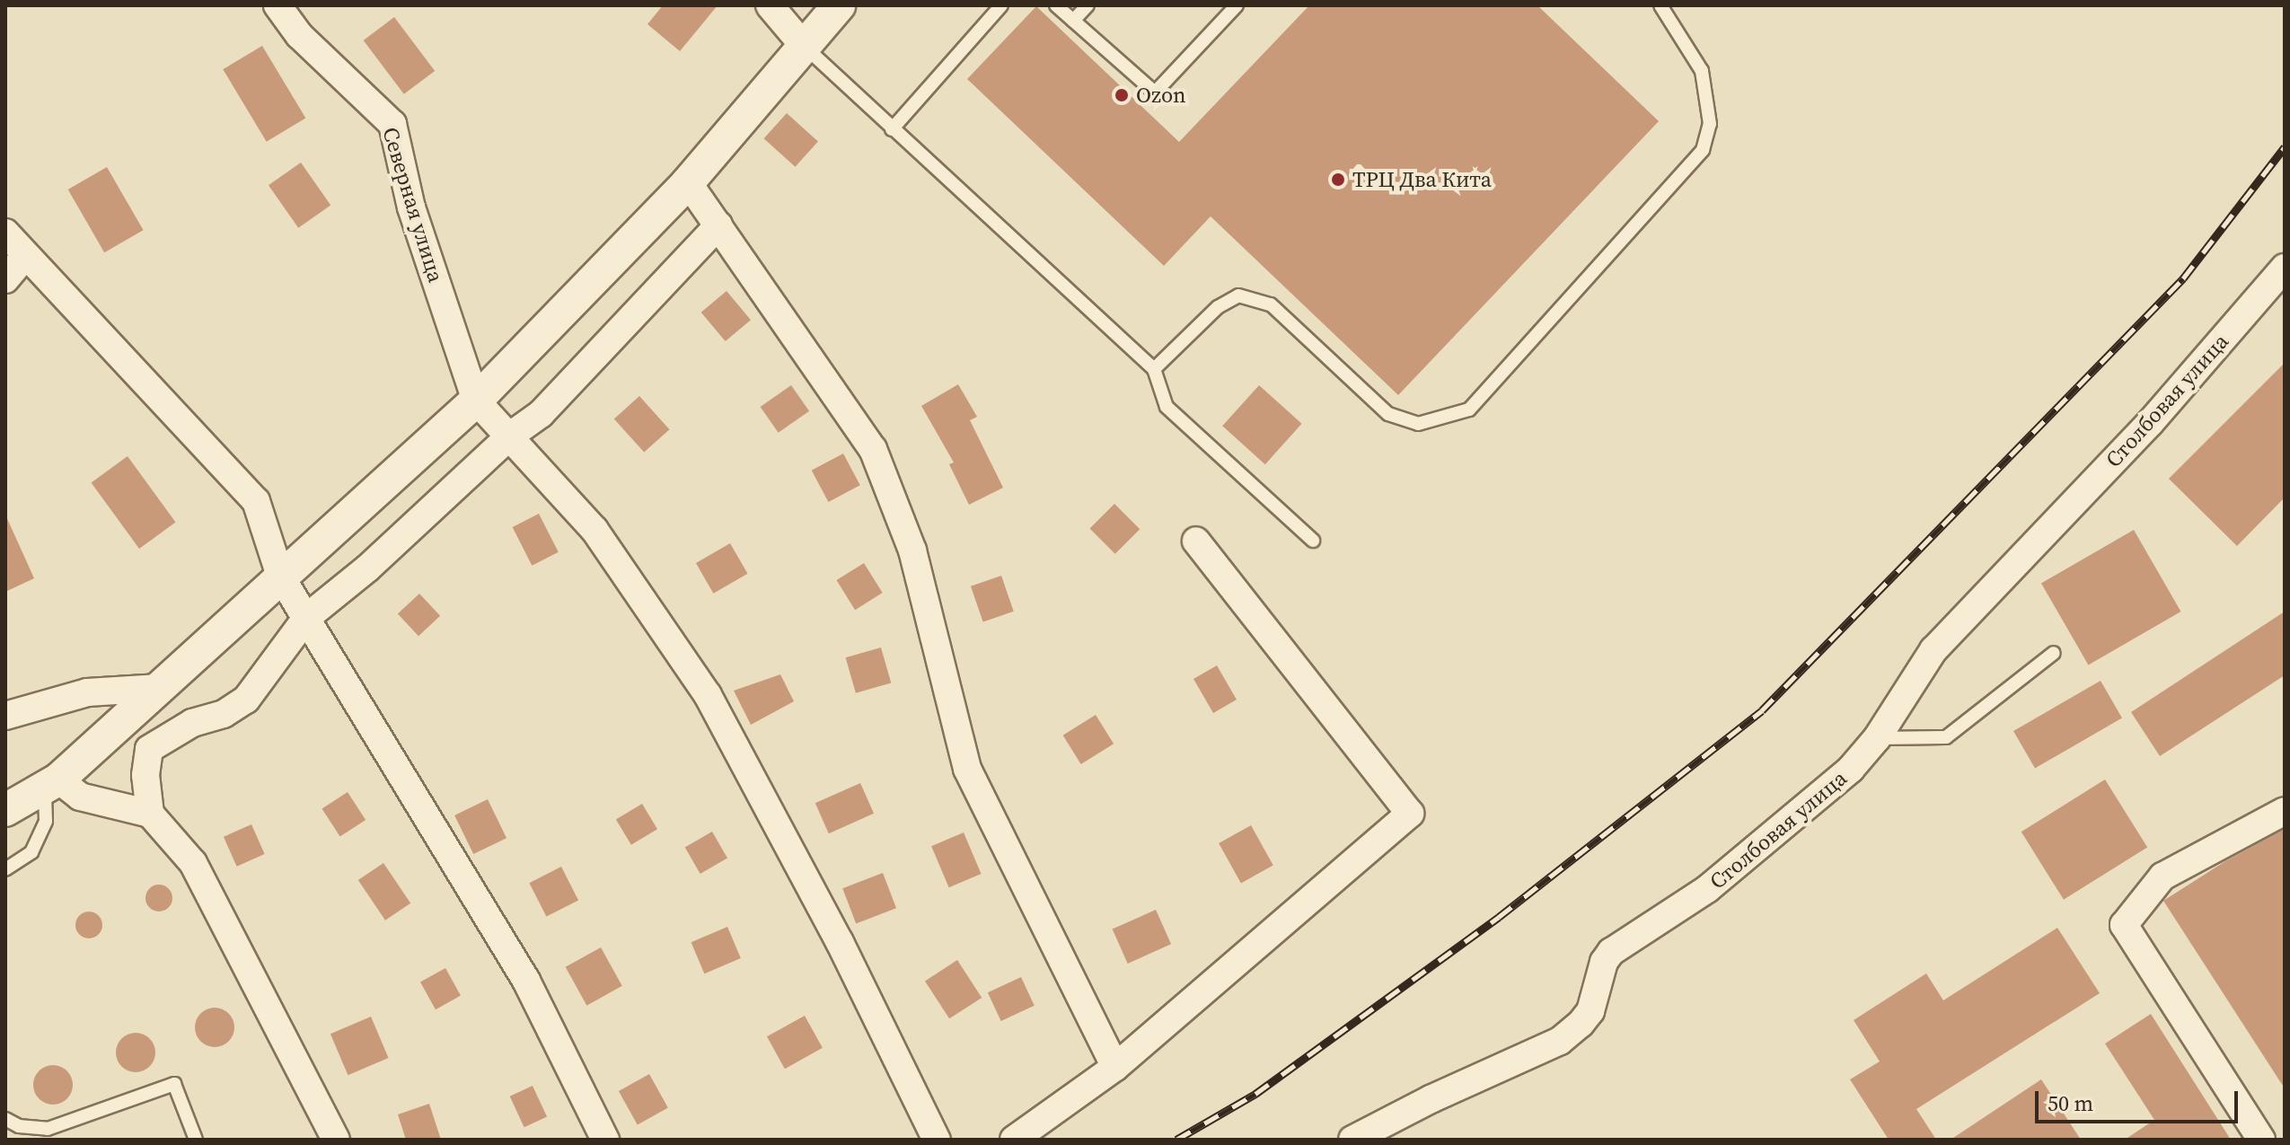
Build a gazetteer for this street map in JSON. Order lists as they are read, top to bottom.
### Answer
{
  "streets": {
    "street": ["Северная улица", "Столбовая улица"]
  },
  "places": ["Ozon", "ТРЦ Два Кита"],
  "scale_bar": "50 m"
}
